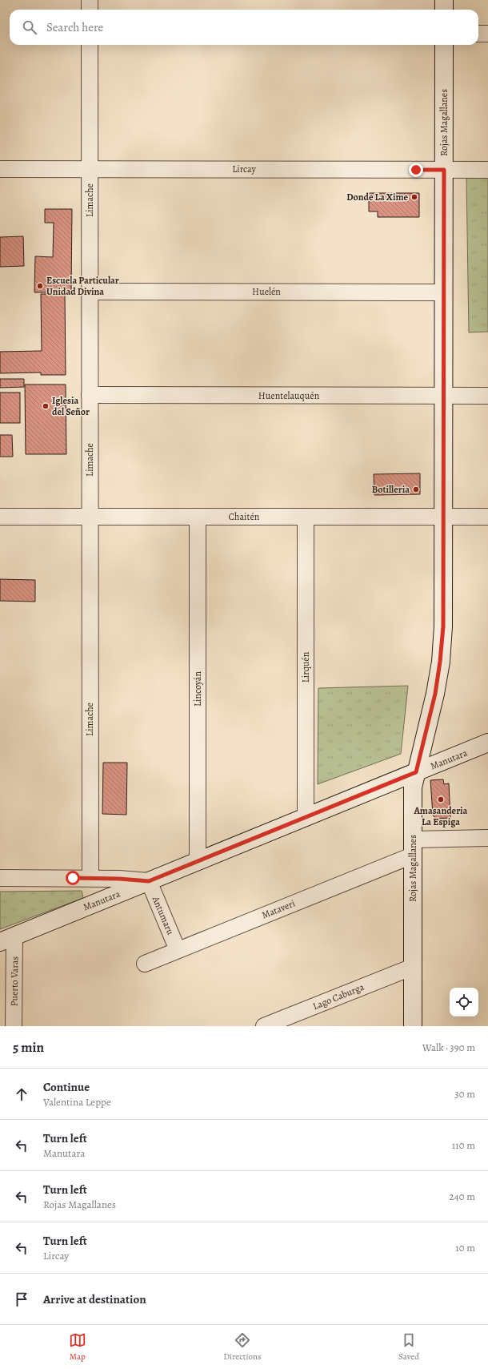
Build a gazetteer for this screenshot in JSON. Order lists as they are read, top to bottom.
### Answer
{
  "streets": {
    "main road": ["Rojas Magallanes", "Manutara"],
    "street": [
      "Lircay",
      "Limache",
      "Huelén",
      "Huentelauquén",
      "Chaitén",
      "Lirquén",
      "Lincoyán",
      "Mataveri",
      "Antumaru",
      "Puerto Varas",
      "Lago Caburga"
    ]
  },
  "crossings": [
    ["Rojas Magallanes", "Lircay"],
    ["Rojas Magallanes", "Huelén"],
    ["Rojas Magallanes", "Huentelauquén"],
    ["Rojas Magallanes", "Chaitén"],
    ["Rojas Magallanes", "Manutara"],
    ["Rojas Magallanes", "Mataveri"],
    ["Rojas Magallanes", "Lago Caburga"],
    ["Lircay", "Limache"],
    ["Limache", "Huelén"],
    ["Limache", "Huentelauquén"],
    ["Limache", "Chaitén"],
    ["Chaitén", "Lirquén"],
    ["Chaitén", "Lincoyán"],
    ["Lirquén", "Manutara"],
    ["Lincoyán", "Manutara"],
    ["Manutara", "Antumaru"],
    ["Manutara", "Puerto Varas"],
    ["Mataveri", "Antumaru"]
  ],
  "places": [
    "Donde La Xime",
    "Escuela Particular Unidad Divina",
    "Iglesia del Señor",
    "Botilleria",
    "Amasanderia La Espiga"
  ],
  "page": {
    "search": "Search here",
    "heading": ["5 min", "Walk · 390 m"],
    "list": [
      ["Continue", "Valentina Leppe", "30 m"],
      ["Turn left", "Manutara", "110 m"],
      ["Turn left", "Rojas Magallanes", "240 m"],
      ["Turn left", "Lircay", "10 m"],
      "Arrive at destination"
    ],
    "nav": ["Map", "Directions", "Saved"]
  }
}
